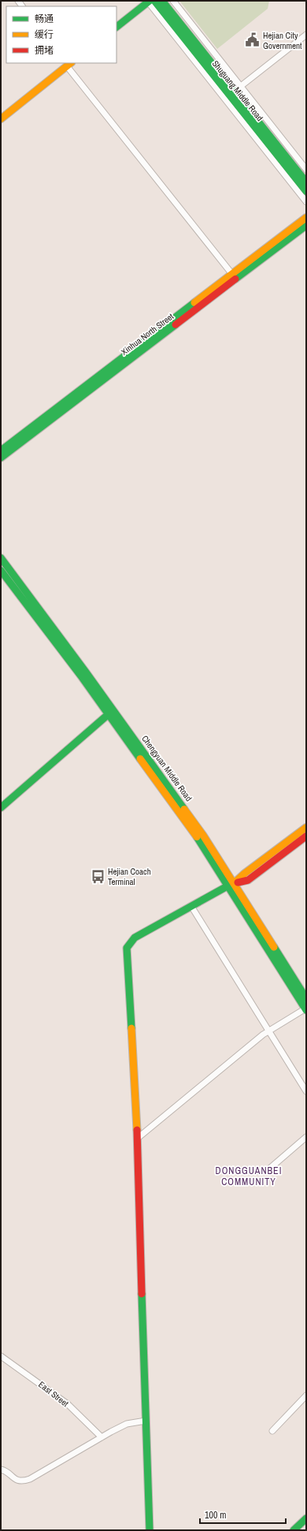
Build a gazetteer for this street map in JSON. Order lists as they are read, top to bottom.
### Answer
{
  "streets": {
    "main road": ["Shuguang Middle Road", "Xinhua North Street", "Chengyuan Middle Road"],
    "street": ["East Street"]
  },
  "districts": ["DONGGUANBEI COMMUNITY"],
  "places": {
    "public building": ["Hejian City Government"],
    "bus stop": ["Hejian Coach Terminal"]
  },
  "legend": ["畅通", "缓行", "拥堵"],
  "scale_bar": "100 m"
}
